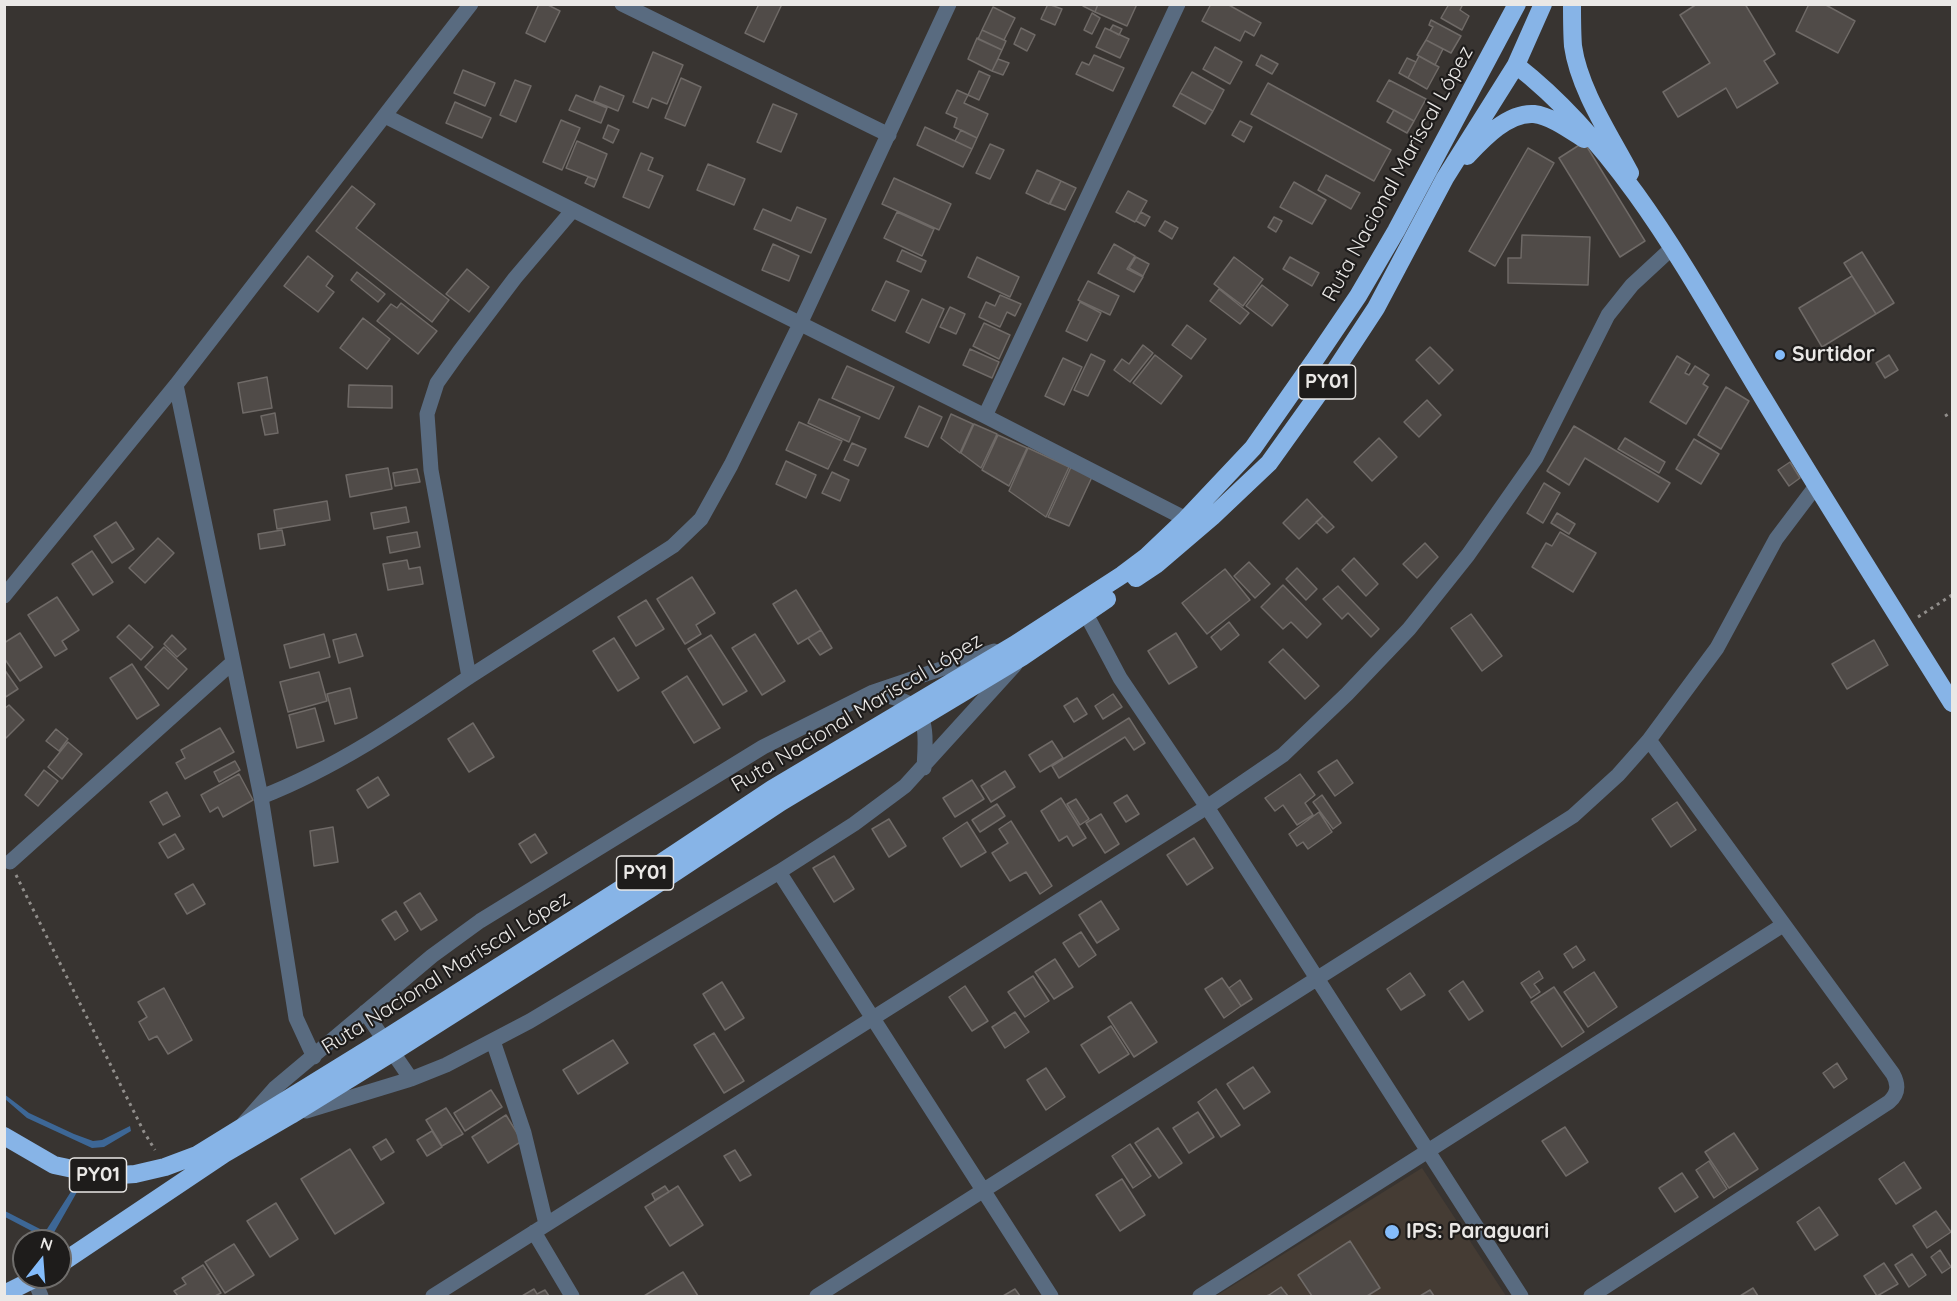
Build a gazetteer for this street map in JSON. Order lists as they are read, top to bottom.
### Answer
{
  "streets": {
    "highway": ["Ruta Nacional Mariscal López", "PY01"]
  },
  "places": ["Surtidor", "IPS: Paraguari"],
  "north": "top"
}
